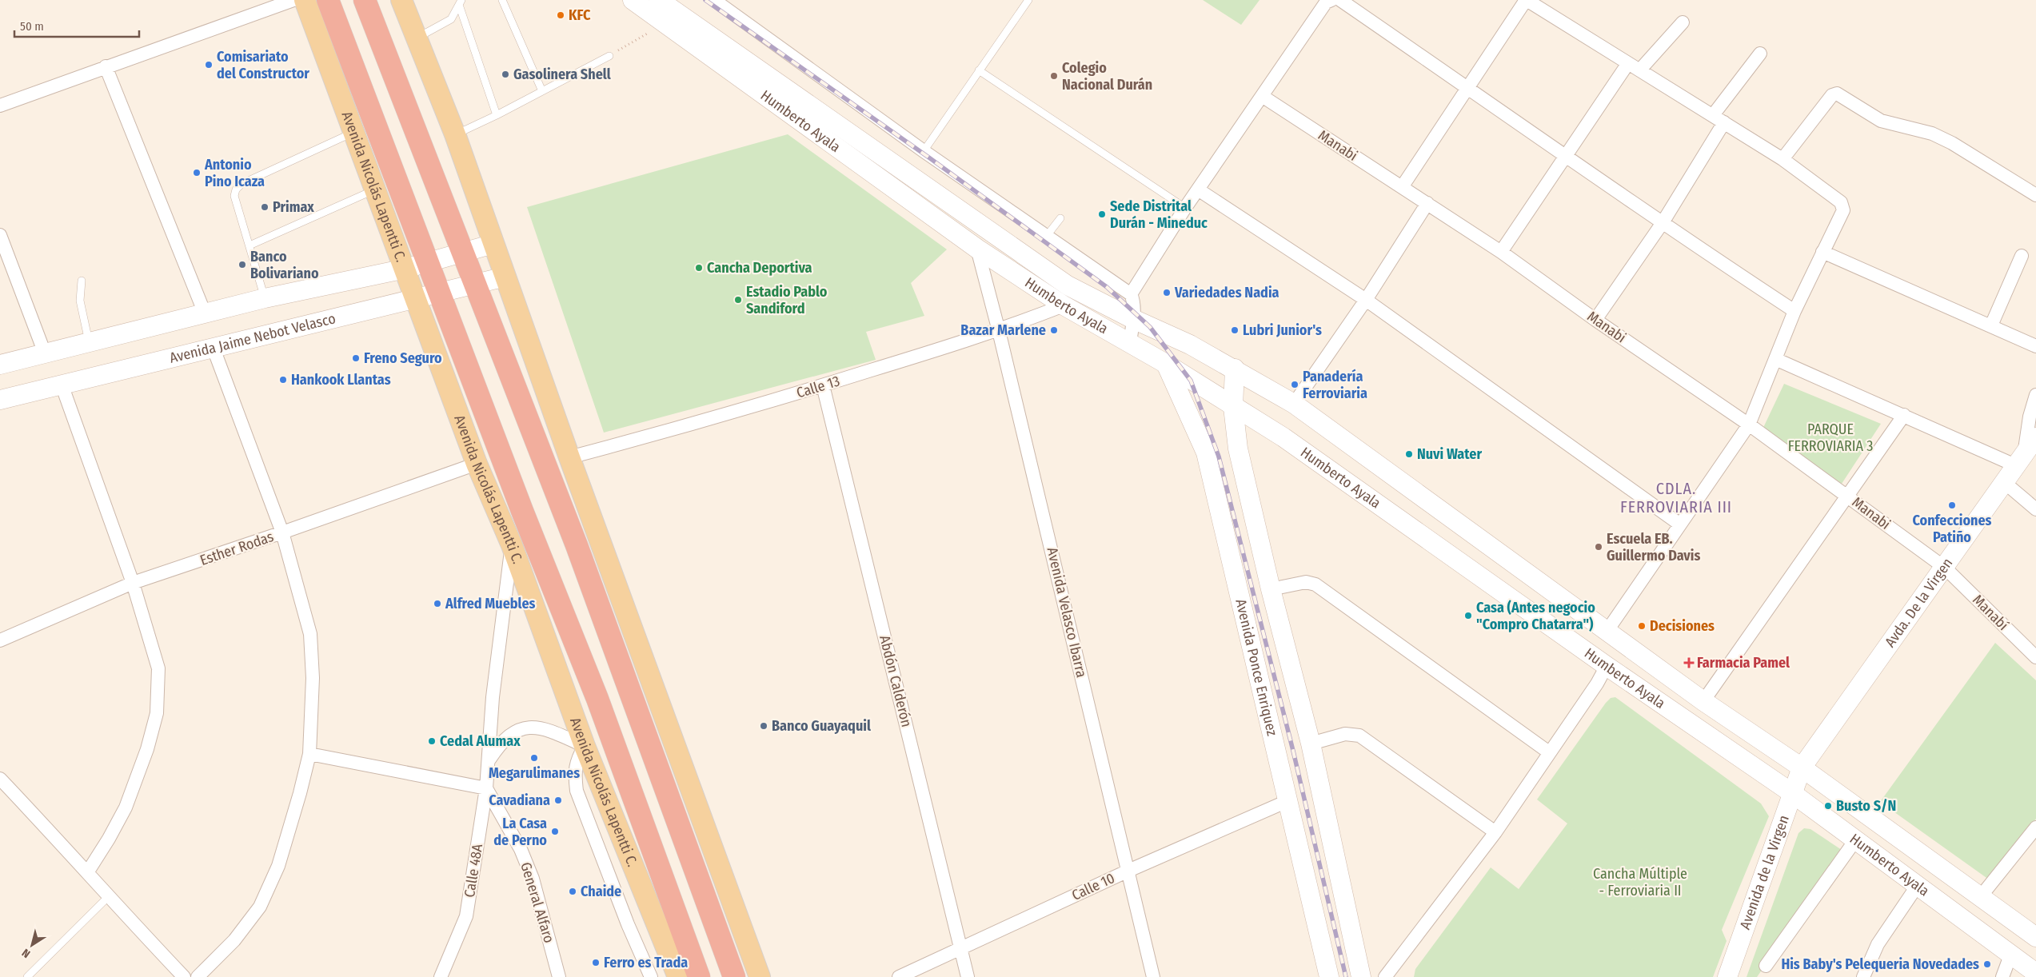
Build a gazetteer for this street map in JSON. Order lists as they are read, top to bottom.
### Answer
{
  "streets": {
    "highway": ["Avenida Nicolás Lapentti C."],
    "street": [
      "Humberto Ayala",
      "Manabi",
      "Avenida Jaime Nebot Velasco",
      "Calle 13",
      "Esther Rodas",
      "Avda. De la Virgen",
      "Avenida Velasco Ibarra",
      "Manabí",
      "Avenida Ponce Enriquez",
      "Abdón Calderón",
      "Calle 48A",
      "Avenida de la Virgen",
      "Calle 10",
      "General Alfaro"
    ]
  },
  "crossings": [
    ["Humberto Ayala", "Calle 13"],
    ["Humberto Ayala", "Avda. De la Virgen"],
    ["Humberto Ayala", "Avenida Velasco Ibarra"],
    ["Humberto Ayala", "Avenida Ponce Enriquez"],
    ["Humberto Ayala", "Avenida de la Virgen"],
    ["Manabi", "Avda. De la Virgen"],
    ["Manabi", "Manabí"],
    ["Avenida Nicolás Lapentti C.", "Avenida Jaime Nebot Velasco"],
    ["Avenida Nicolás Lapentti C.", "Esther Rodas"],
    ["Avenida Nicolás Lapentti C.", "Calle 48A"],
    ["Calle 13", "Avenida Velasco Ibarra"],
    ["Calle 13", "Abdón Calderón"],
    ["Avda. De la Virgen", "Manabí"],
    ["Avda. De la Virgen", "Avenida de la Virgen"],
    ["Avenida Velasco Ibarra", "Calle 10"],
    ["Avenida Ponce Enriquez", "Calle 10"],
    ["Abdón Calderón", "Calle 10"],
    ["Calle 48A", "General Alfaro"]
  ],
  "districts": ["CDLA. FERROVIARIA III"],
  "parks": ["PARQUE FERROVIARIA 3", "Cancha Múltiple - Ferroviaria II"],
  "places": {
    "other": [
      "KFC",
      "Comisariato del Constructor",
      "Gasolinera Shell",
      "Colegio Nacional Durán",
      "Antonio Pino Icaza",
      "Primax",
      "Sede Distrital Durán - Mineduc",
      "Banco Bolivariano",
      "Cancha Deportiva",
      "Variedades Nadia",
      "Estadio Pablo Sandiford",
      "Bazar Marlene",
      "Lubri Junior's",
      "Freno Seguro",
      "Hankook Llantas",
      "Panadería Ferroviaria",
      "Nuvi Water",
      "Confecciones Patiño",
      "Escuela EB. Guillermo Davis",
      "Alfred Muebles",
      "Casa (Antes negocio \"Compro Chatarra\")",
      "Decisiones",
      "Banco Guayaquil",
      "Cedal Alumax",
      "Megarulimanes",
      "Cavadiana",
      "Busto S/N",
      "La Casa de Perno",
      "Chaide",
      "Ferro es Trada",
      "His Baby's Pelequeria Novedades"
    ],
    "health": ["Farmacia Pamel"]
  },
  "scale_bar": "50 m",
  "north": "bottom left"
}
